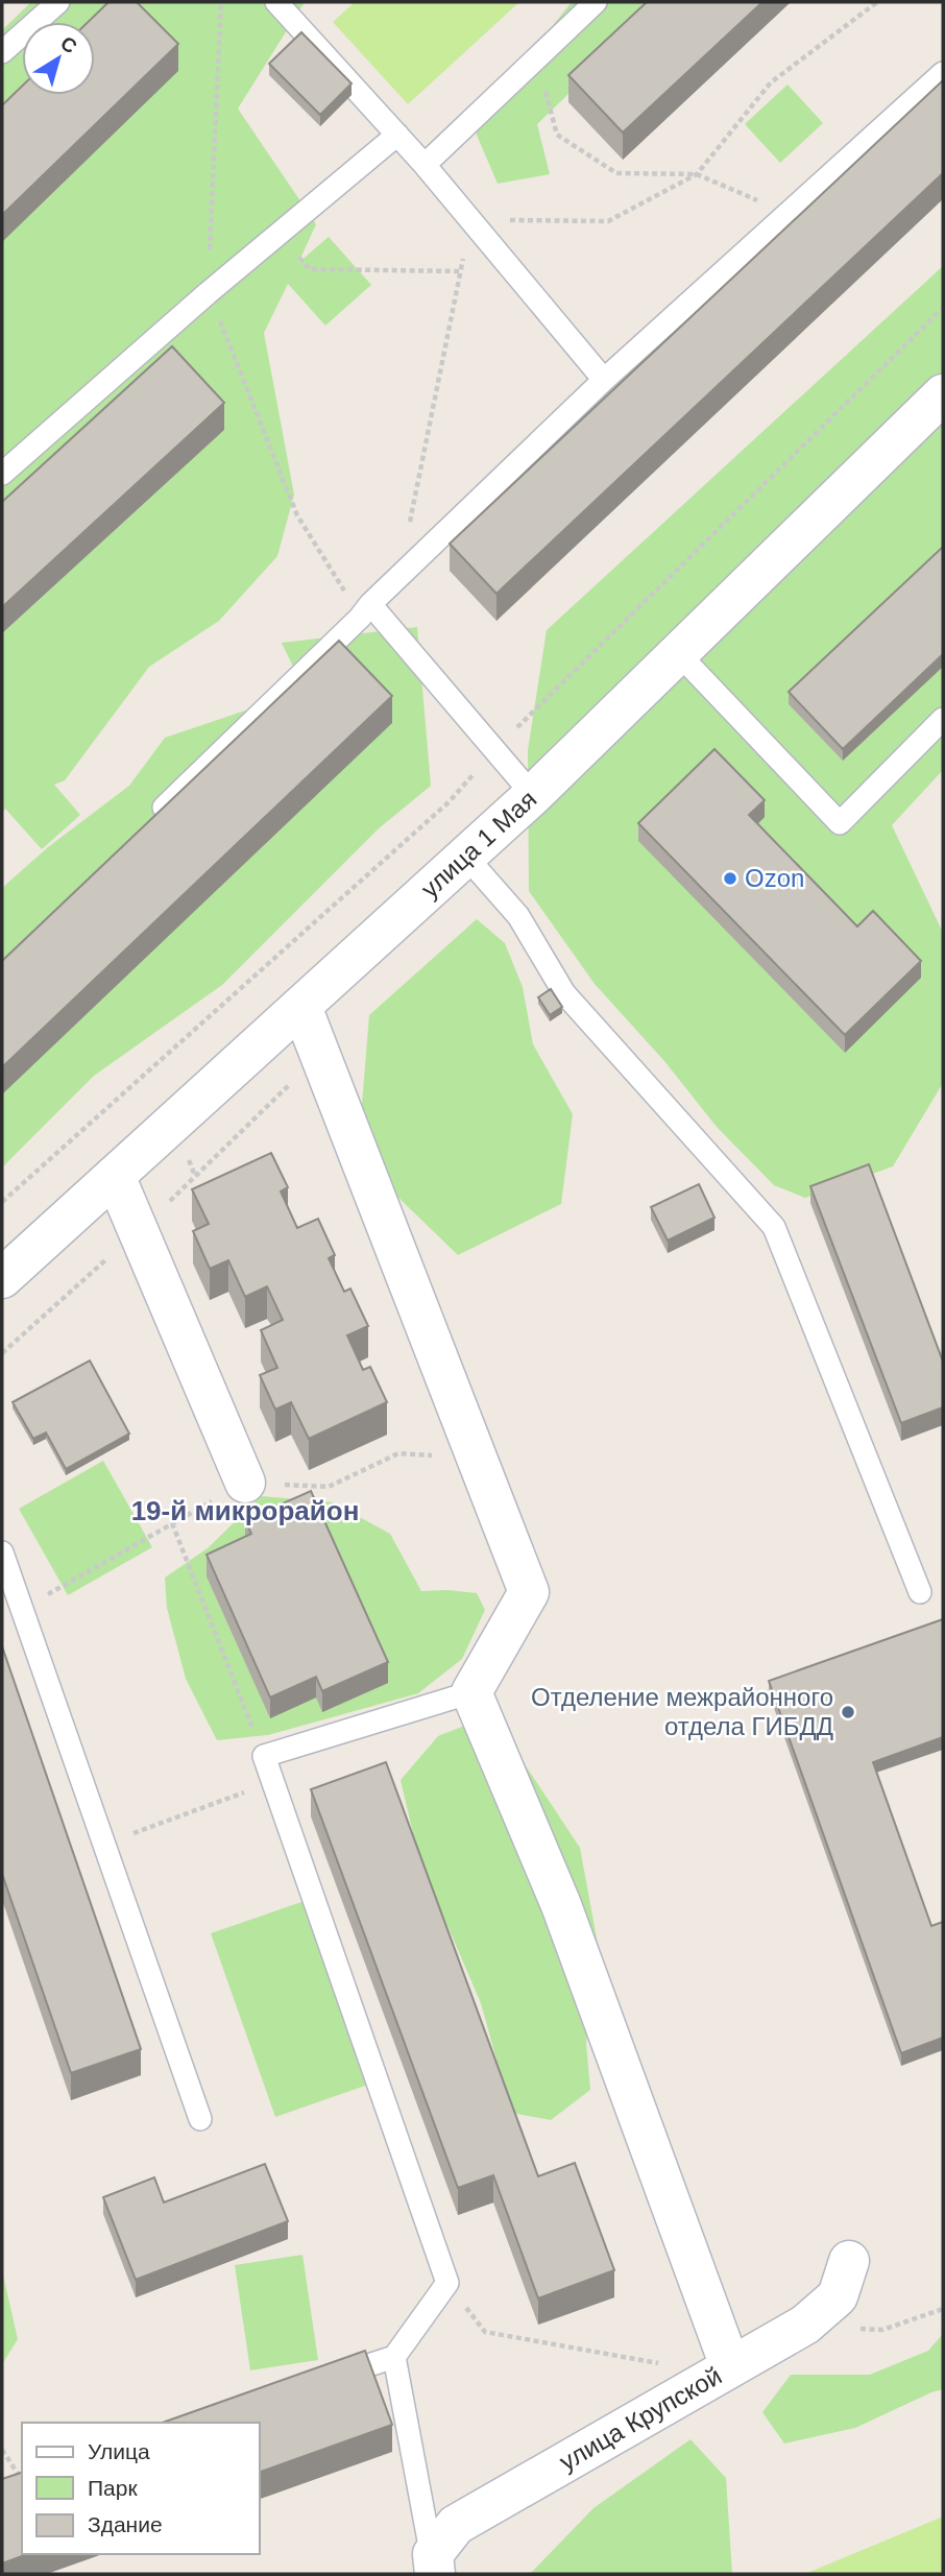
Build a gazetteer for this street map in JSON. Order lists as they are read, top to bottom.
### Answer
{
  "streets": {
    "street": ["улица 1 Мая", "улица Крупской"]
  },
  "districts": ["19-й микрорайон"],
  "places": ["Ozon", "Отделение межрайонного отдела ГИБДД"],
  "legend": ["Улица", "Парк", "Здание"],
  "north": "top right"
}
